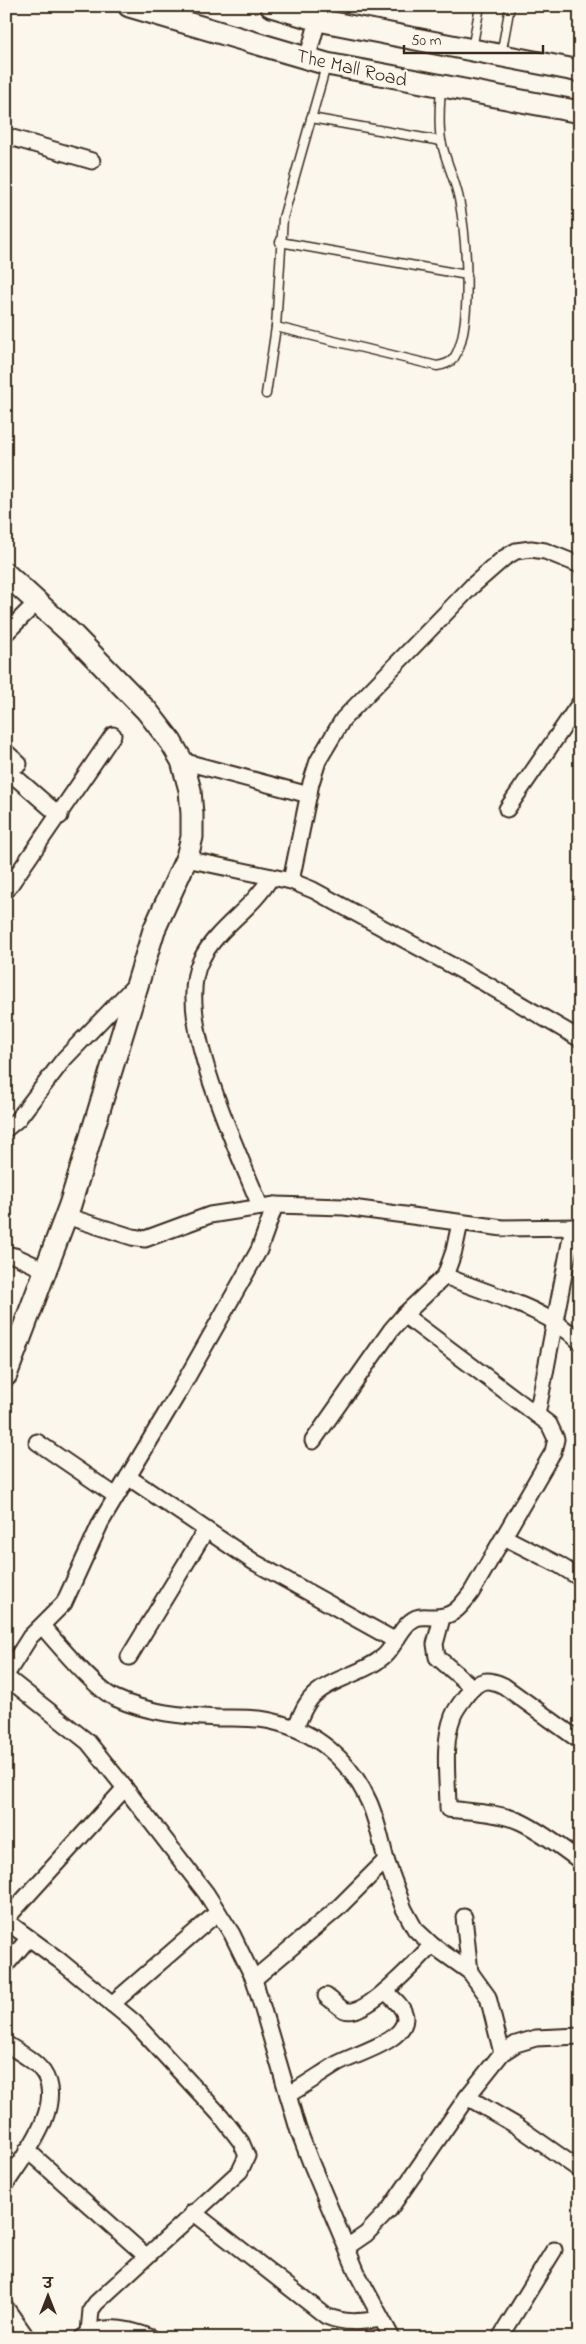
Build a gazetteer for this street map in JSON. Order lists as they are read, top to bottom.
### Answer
{
  "streets": {
    "street": ["The Mall Road"]
  },
  "scale_bar": "50 m",
  "north": "top"
}
